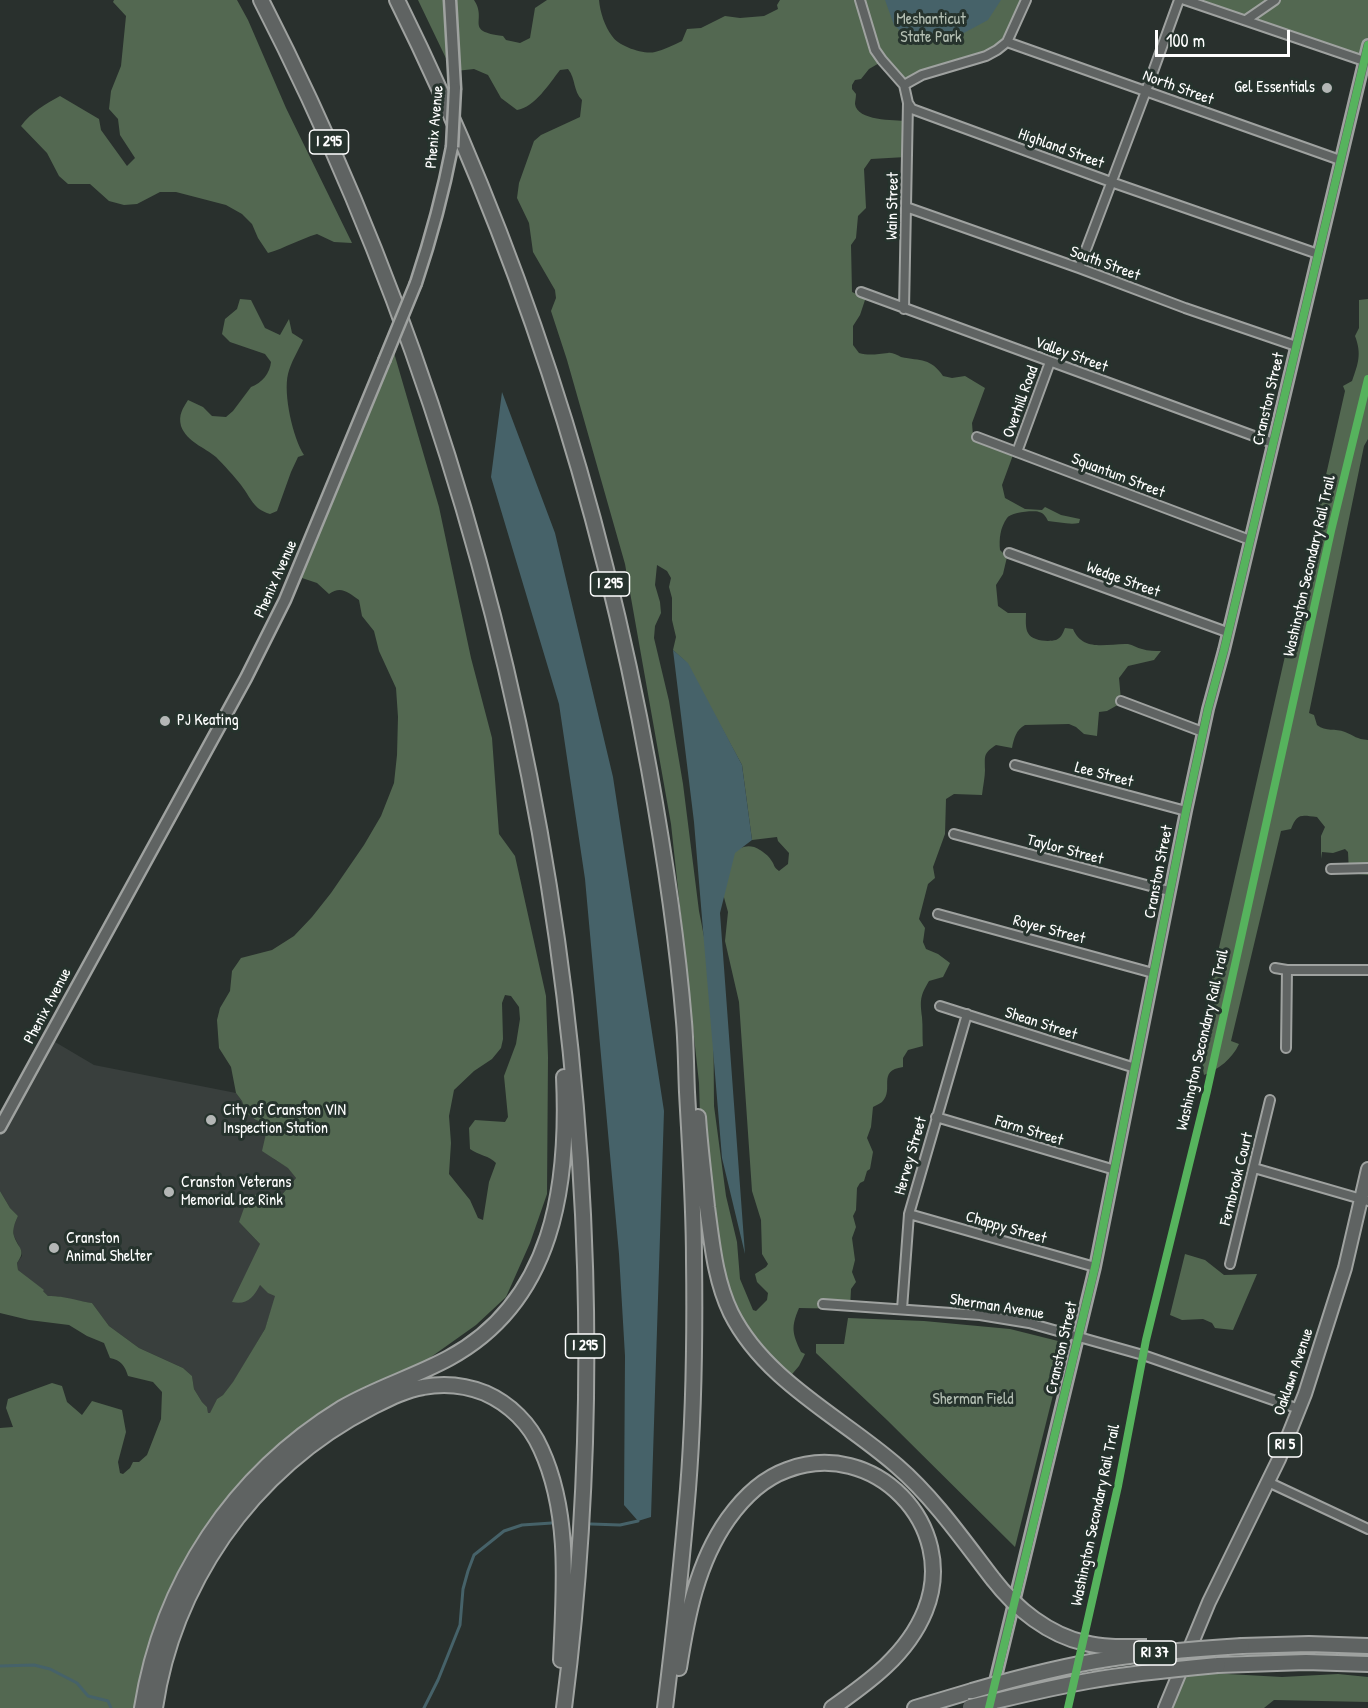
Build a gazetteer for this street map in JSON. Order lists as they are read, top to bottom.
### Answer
{
  "streets": {
    "highway": ["I 295", "RI 37"],
    "main road": ["Phenix Avenue", "Oaklawn Avenue", "RI 5"],
    "street": [
      "North Street",
      "Highland Street",
      "Wain Street",
      "South Street",
      "Valley Street",
      "Cranston Street",
      "Overhill Road",
      "Squantum Street",
      "Wedge Street",
      "Lee Street",
      "Taylor Street",
      "Royer Street",
      "Shean Street",
      "Farm Street",
      "Hervey Street",
      "Fernbrook Court",
      "Chappy Street",
      "Sherman Avenue"
    ],
    "cycle path": ["Washington Secondary Rail Trail"]
  },
  "crossings": [
    ["North Street", "Cranston Street"],
    ["Highland Street", "Wain Street"],
    ["Highland Street", "Cranston Street"],
    ["Wain Street", "South Street"],
    ["Wain Street", "Valley Street"],
    ["South Street", "Cranston Street"],
    ["Valley Street", "Cranston Street"],
    ["Valley Street", "Overhill Road"],
    ["Cranston Street", "Squantum Street"],
    ["Cranston Street", "Wedge Street"],
    ["Cranston Street", "Lee Street"],
    ["Cranston Street", "Taylor Street"],
    ["Cranston Street", "Royer Street"],
    ["Cranston Street", "Shean Street"],
    ["Cranston Street", "Farm Street"],
    ["Cranston Street", "Chappy Street"],
    ["Cranston Street", "Sherman Avenue"],
    ["Overhill Road", "Squantum Street"],
    ["Shean Street", "Hervey Street"],
    ["Farm Street", "Hervey Street"],
    ["Hervey Street", "Chappy Street"],
    ["Hervey Street", "Sherman Avenue"],
    ["Sherman Avenue", "Oaklawn Avenue"]
  ],
  "parks": ["Meshanticut State Park", "Sherman Field"],
  "places": [
    "Gel Essentials",
    "PJ Keating",
    "City of Cranston VIN Inspection Station",
    "Cranston Veterans Memorial Ice Rink",
    "Cranston Animal Shelter"
  ],
  "scale_bar": "100 m"
}
